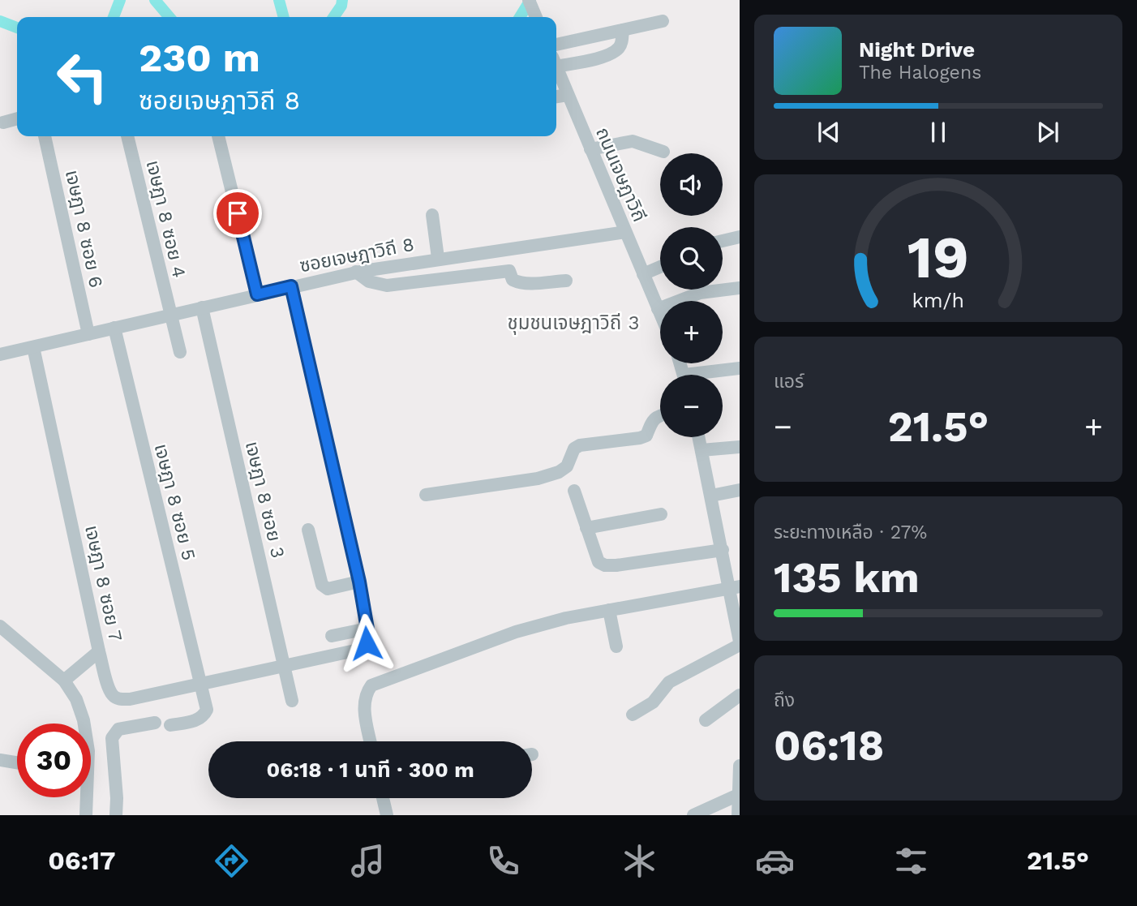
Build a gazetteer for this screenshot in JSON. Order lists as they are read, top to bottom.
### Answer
{
  "streets": {
    "street": [
      "ถนนเจษฎาวิถี",
      "เจษฎา 8 ซอย 4",
      "เจษฎา 8 ซอย 6",
      "ซอยเจษฎาวิถี 8",
      "เจษฎา 8 ซอย 3",
      "เจษฎา 8 ซอย 5",
      "เจษฎา 8 ซอย 7"
    ]
  },
  "crossings": [
    ["ถนนเจษฎาวิถี", "ซอยเจษฎาวิถี 8"],
    ["เจษฎา 8 ซอย 4", "ซอยเจษฎาวิถี 8"],
    ["เจษฎา 8 ซอย 6", "ซอยเจษฎาวิถี 8"],
    ["ซอยเจษฎาวิถี 8", "เจษฎา 8 ซอย 3"],
    ["ซอยเจษฎาวิถี 8", "เจษฎา 8 ซอย 5"],
    ["ซอยเจษฎาวิถี 8", "เจษฎา 8 ซอย 7"],
    ["เจษฎา 8 ซอย 3", "เจษฎา 8 ซอย 7"],
    ["เจษฎา 8 ซอย 5", "เจษฎา 8 ซอย 7"]
  ],
  "districts": ["ชุมชนเจษฎาวิถี 3"],
  "page": {
    "turn": ["230 m", "ซอยเจษฎาวิถี 8"],
    "song": ["Night Drive", "The Halogens"],
    "map_buttons": ["+", "−"],
    "tile": [
      "แอร์",
      ["ระยะทางเหลือ · 27%", "135 km"],
      ["ถึง", "06:18"]
    ],
    "heat": ["−", "21.5°", "+"],
    "limit": "30",
    "trip": "06:18 · 1 นาที · 300 m",
    "tabs": ["06:17", "21.5°"],
    "gauge": ["19", "km/h"]
  }
}
